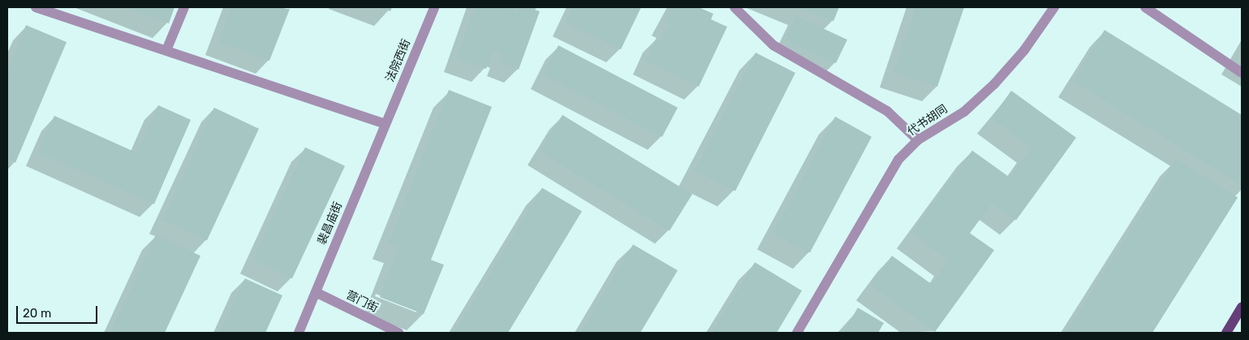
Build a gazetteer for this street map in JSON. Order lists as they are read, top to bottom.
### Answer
{
  "streets": {
    "street": [
      "法院西街",
      "代书胡同",
      "裴昌庙街",
      "营门街"
    ]
  },
  "crossings": [
    ["法院西街", "裴昌庙街"],
    ["裴昌庙街", "营门街"]
  ],
  "scale_bar": "20 m"
}
